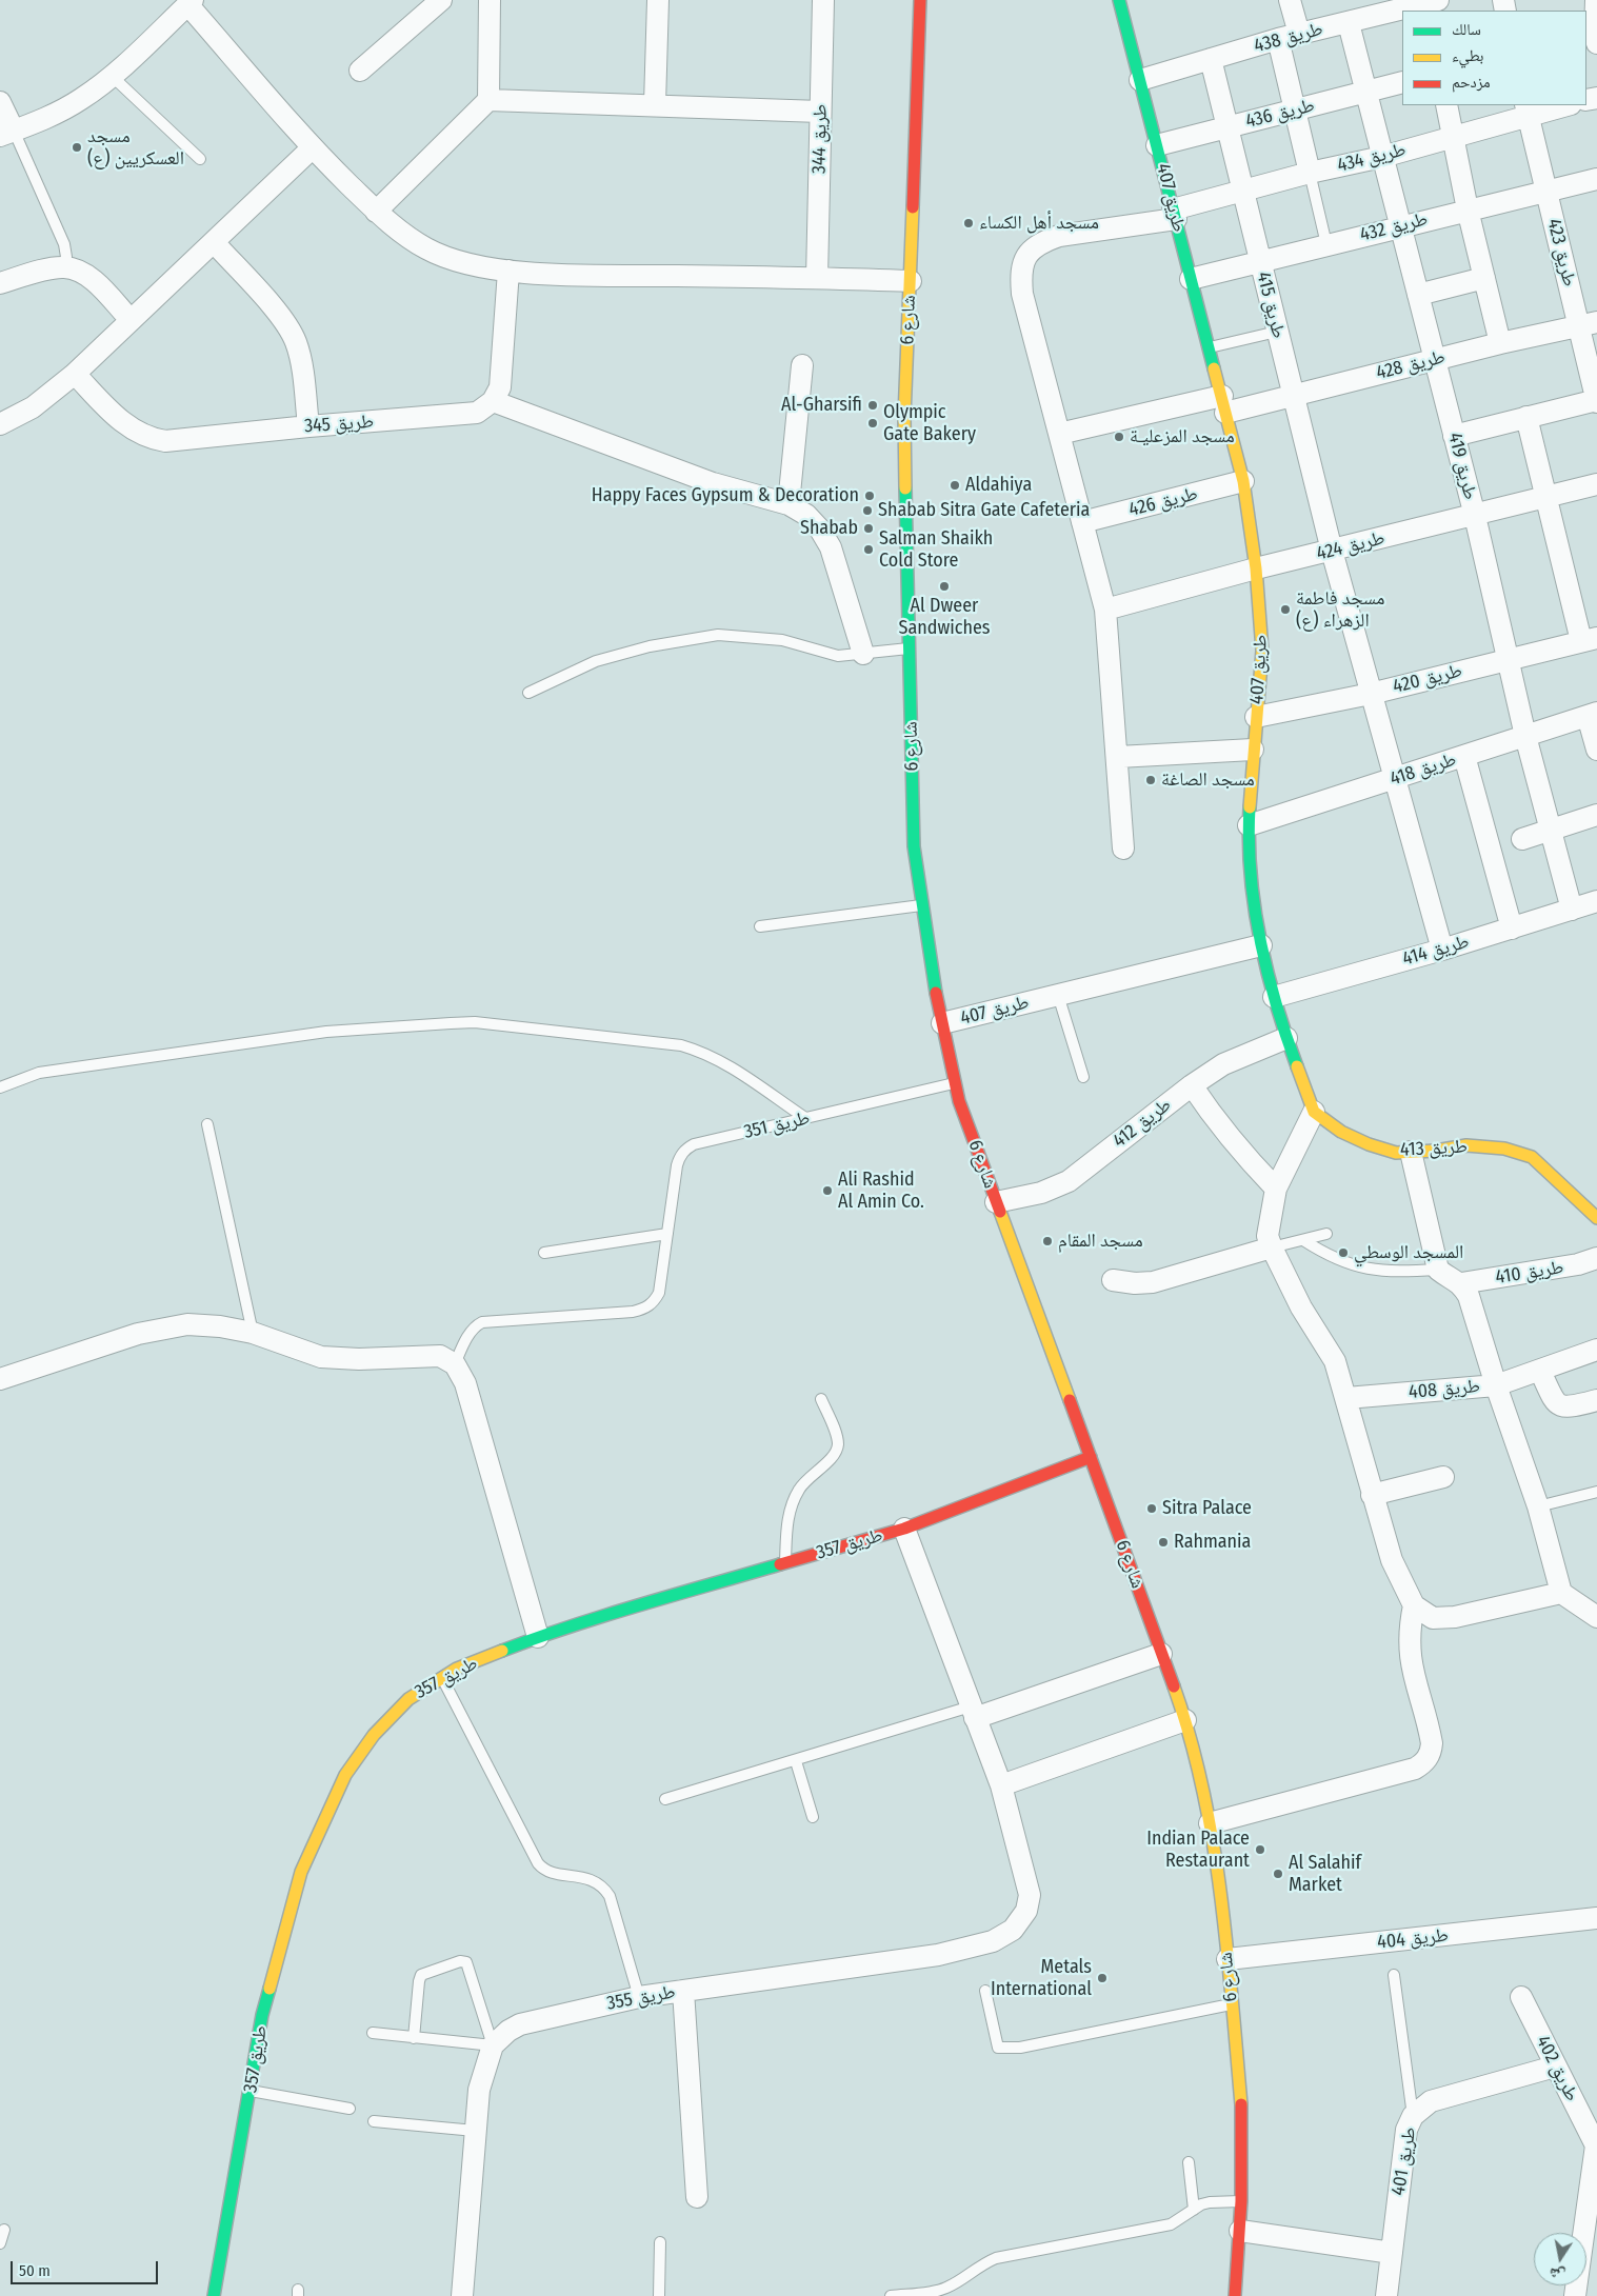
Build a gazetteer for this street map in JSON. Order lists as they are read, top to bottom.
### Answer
{
  "streets": {
    "street": [
      "طريق 438",
      "طريق 436",
      "طريق 344",
      "طريق 434",
      "طريق 407",
      "طريق 432",
      "طريق 423",
      "طريق 415",
      "شارع 6",
      "طريق 428",
      "طريق 345",
      "طريق 419",
      "طريق 426",
      "طريق 424",
      "طريق 420",
      "طريق 418",
      "طريق 414",
      "طريق 412",
      "طريق 413",
      "طريق 410",
      "طريق 408",
      "طريق 357",
      "طريق 404",
      "طريق 355",
      "طريق 402",
      "طريق 401"
    ],
    "lane": ["طريق 351"]
  },
  "crossings": [
    ["طريق 438", "طريق 407"],
    ["طريق 438", "طريق 415"],
    ["طريق 438", "طريق 419"],
    ["طريق 436", "طريق 407"],
    ["طريق 436", "طريق 415"],
    ["طريق 436", "طريق 419"],
    ["طريق 434", "طريق 407"],
    ["طريق 434", "طريق 423"],
    ["طريق 434", "طريق 415"],
    ["طريق 434", "طريق 419"],
    ["طريق 434", "طريق 426"],
    ["طريق 434", "طريق 424"],
    ["طريق 407", "طريق 432"],
    ["طريق 407", "شارع 6"],
    ["طريق 407", "طريق 428"],
    ["طريق 407", "طريق 426"],
    ["طريق 407", "طريق 424"],
    ["طريق 407", "طريق 420"],
    ["طريق 407", "طريق 418"],
    ["طريق 407", "طريق 414"],
    ["طريق 432", "طريق 423"],
    ["طريق 432", "طريق 415"],
    ["طريق 432", "طريق 419"],
    ["طريق 423", "طريق 428"],
    ["طريق 415", "طريق 428"],
    ["طريق 415", "طريق 424"],
    ["طريق 415", "طريق 420"],
    ["طريق 415", "طريق 418"],
    ["طريق 415", "طريق 414"],
    ["شارع 6", "طريق 412"],
    ["شارع 6", "طريق 351"],
    ["شارع 6", "طريق 357"],
    ["شارع 6", "طريق 404"],
    ["طريق 428", "طريق 419"],
    ["طريق 419", "طريق 424"],
    ["طريق 419", "طريق 420"],
    ["طريق 419", "طريق 418"],
    ["طريق 419", "طريق 414"],
    ["طريق 402", "طريق 401"]
  ],
  "places": [
    "مسجد العسكريين (ع)",
    "مسجد أهل الكساء",
    "Al-Gharsifi",
    "Olympic Gate Bakery",
    "مسجد المزعليـة",
    "Aldahiya",
    "Happy Faces Gypsum & Decoration",
    "Shabab Sitra Gate Cafeteria",
    "Shabab",
    "Salman Shaikh Cold Store",
    "Al Dweer Sandwiches",
    "مسجد فاطمة الزهراء (ع)",
    "مسجد الصاغة",
    "Ali Rashid Al Amin Co.",
    "مسجد المقام",
    "المسجد الوسطي",
    "Sitra Palace",
    "Rahmania",
    "Indian Palace Restaurant",
    "Al Salahif Market",
    "Metals International"
  ],
  "legend": ["سالك", "بطيء", "مزدحم"],
  "scale_bar": "50 m",
  "north": "bottom"
}
